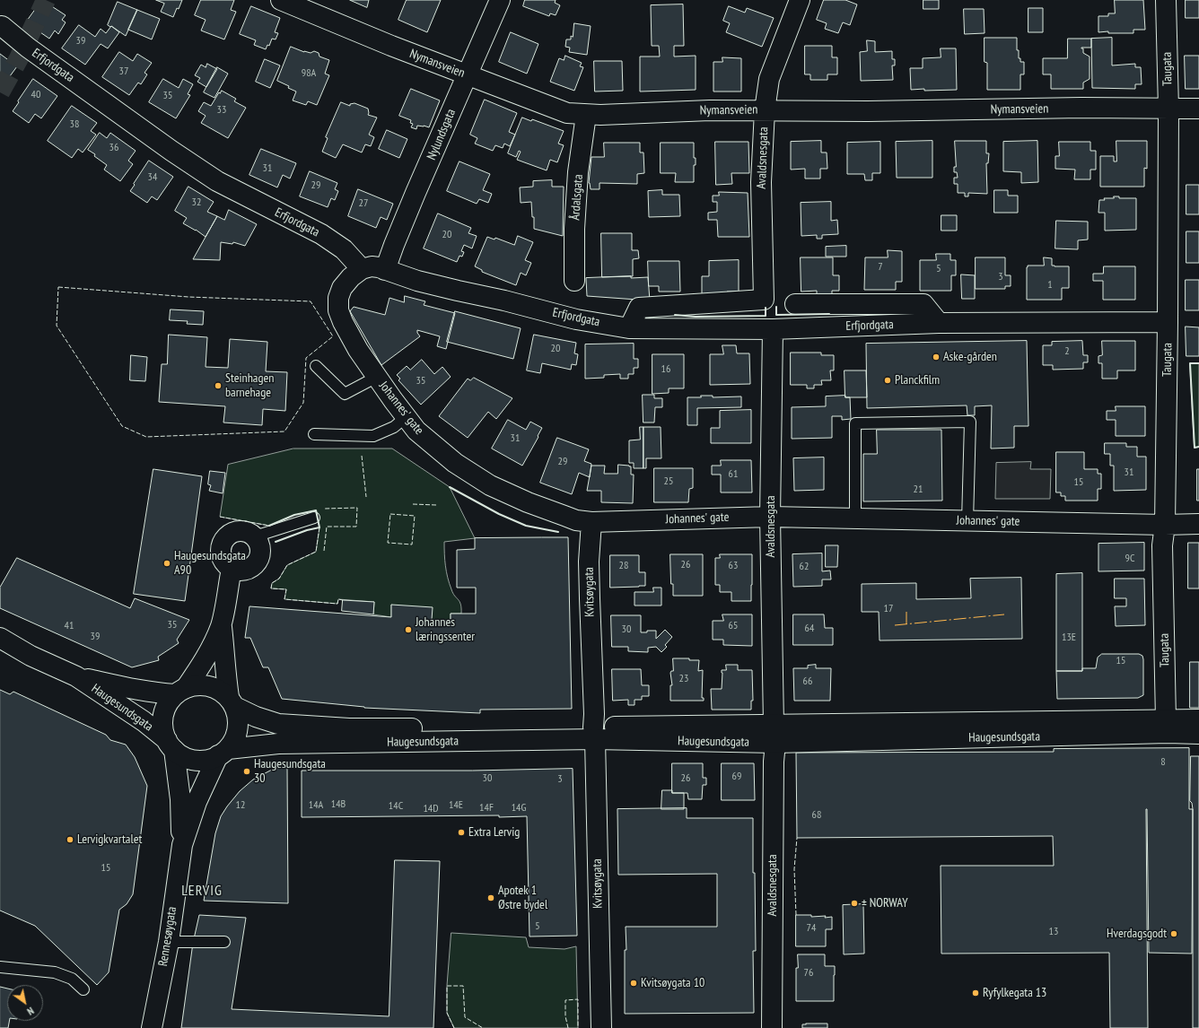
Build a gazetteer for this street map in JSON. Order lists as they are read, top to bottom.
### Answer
{
  "streets": {
    "street": [
      "Nymansveien",
      "Erfjordgata",
      "Taugata",
      "Nylundsgata",
      "Avaldsnesgata",
      "Årdalsgata",
      "Johannes' gate",
      "Kvitsøygata",
      "Haugesundsgata",
      "Rennesøygata"
    ]
  },
  "crossings": [
    ["Nymansveien", "Taugata"],
    ["Nymansveien", "Nylundsgata"],
    ["Nymansveien", "Avaldsnesgata"],
    ["Nymansveien", "Årdalsgata"],
    ["Erfjordgata", "Taugata"],
    ["Erfjordgata", "Nylundsgata"],
    ["Erfjordgata", "Avaldsnesgata"],
    ["Erfjordgata", "Johannes' gate"],
    ["Taugata", "Johannes' gate"],
    ["Taugata", "Haugesundsgata"],
    ["Avaldsnesgata", "Johannes' gate"],
    ["Avaldsnesgata", "Haugesundsgata"],
    ["Johannes' gate", "Kvitsøygata"],
    ["Kvitsøygata", "Haugesundsgata"],
    ["Haugesundsgata", "Rennesøygata"]
  ],
  "districts": ["LERVIG"],
  "places": [
    "Aske-gården",
    "Planckfilm",
    "Steinhagen barnehage",
    "Haugesundsgata A90",
    "Johannes læringssenter",
    "Haugesundsgata 30",
    "Extra Lervig",
    "Lervigkvartalet",
    "Apotek 1 Østre bydel",
    "± NORWAY",
    "Hverdagsgodt",
    "Kvitsøygata 10",
    "Ryfylkegata 13"
  ],
  "house_numbers": [
    "39",
    "37",
    "98A",
    "40",
    "35",
    "33",
    "38",
    "36",
    "31",
    "34",
    "29",
    "32",
    "27",
    "20",
    "7",
    "5",
    "3",
    "1",
    "20",
    "2",
    "16",
    "35",
    "31",
    "29",
    "31",
    "61",
    "25",
    "15",
    "21",
    "9C",
    "26",
    "28",
    "63",
    "62",
    "17",
    "35",
    "41",
    "65",
    "64",
    "30",
    "39",
    "13E",
    "15",
    "23",
    "66",
    "8",
    "69",
    "30",
    "26",
    "3",
    "14B",
    "12",
    "14A",
    "14E",
    "14C",
    "14F",
    "14G",
    "14D",
    "68",
    "15",
    "5",
    "74",
    "13",
    "76"
  ],
  "north": "bottom right"
}
